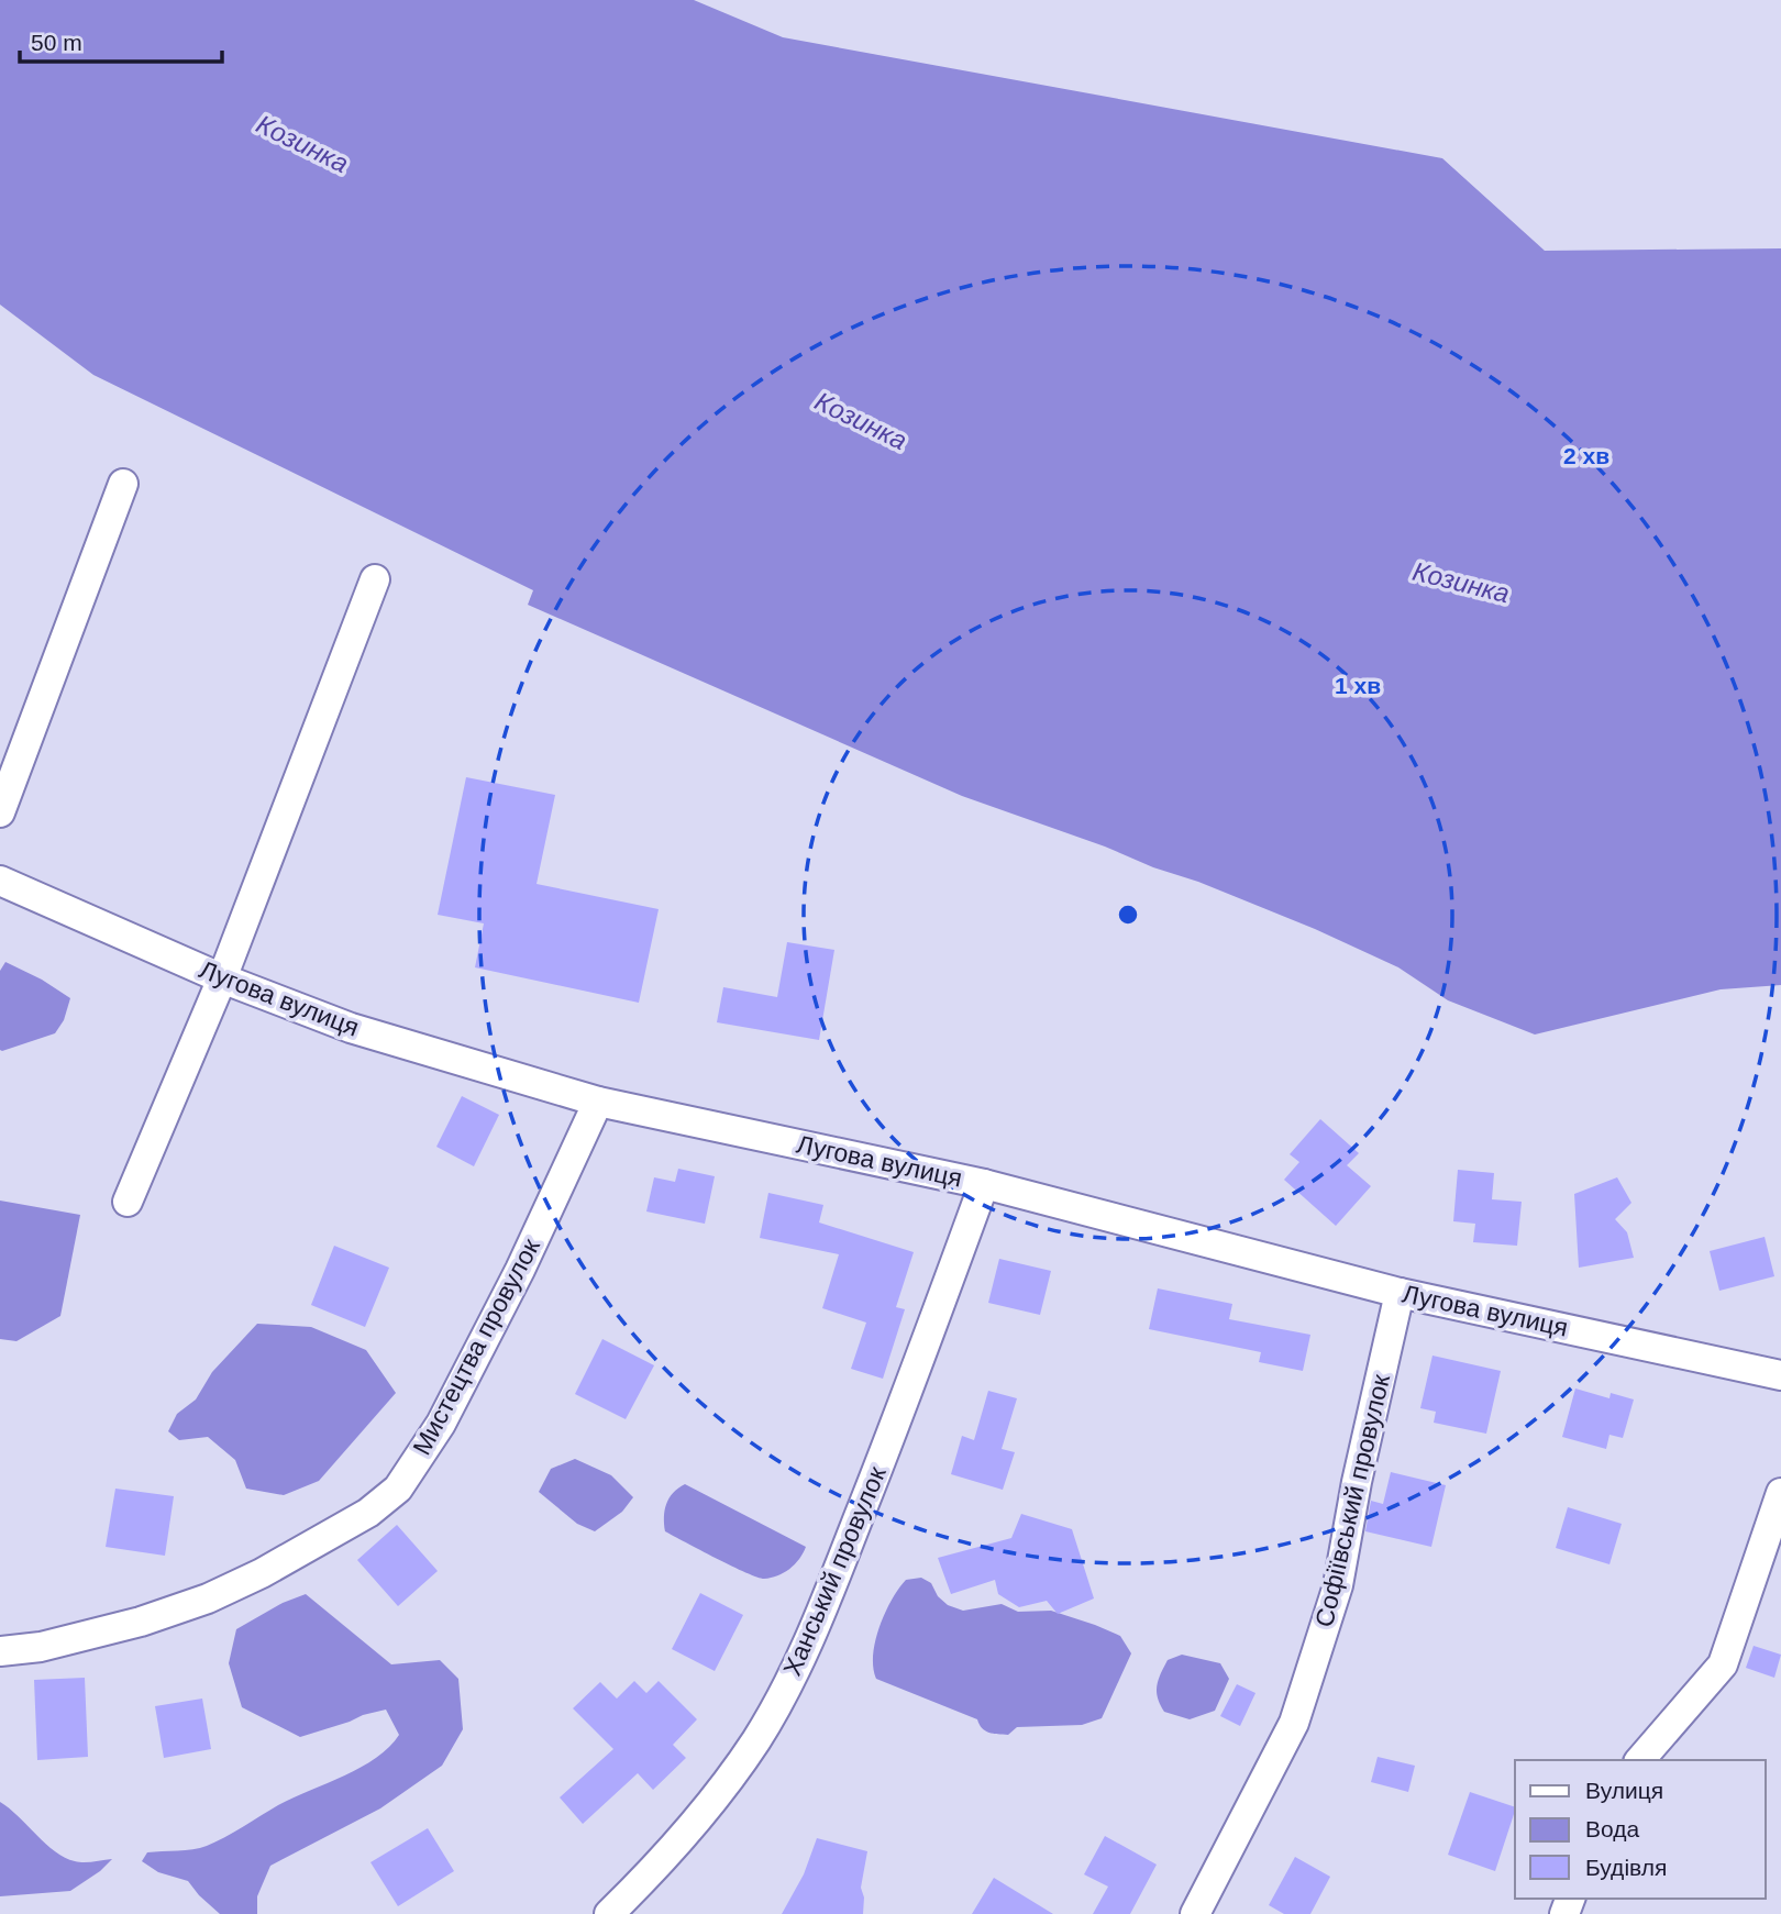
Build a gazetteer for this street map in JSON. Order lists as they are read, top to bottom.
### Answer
{
  "streets": {
    "street": [
      "Лугова вулиця",
      "Мистецтва провулок",
      "Софіївський провулок",
      "Ханський провулок"
    ]
  },
  "crossings": [
    ["Лугова вулиця", "Мистецтва провулок"],
    ["Лугова вулиця", "Софіївський провулок"],
    ["Лугова вулиця", "Ханський провулок"]
  ],
  "water": ["Козинка"],
  "legend": ["Вулиця", "Вода", "Будівля"],
  "scale_bar": "50 m",
  "rings": ["2 хв", "1 хв"]
}
